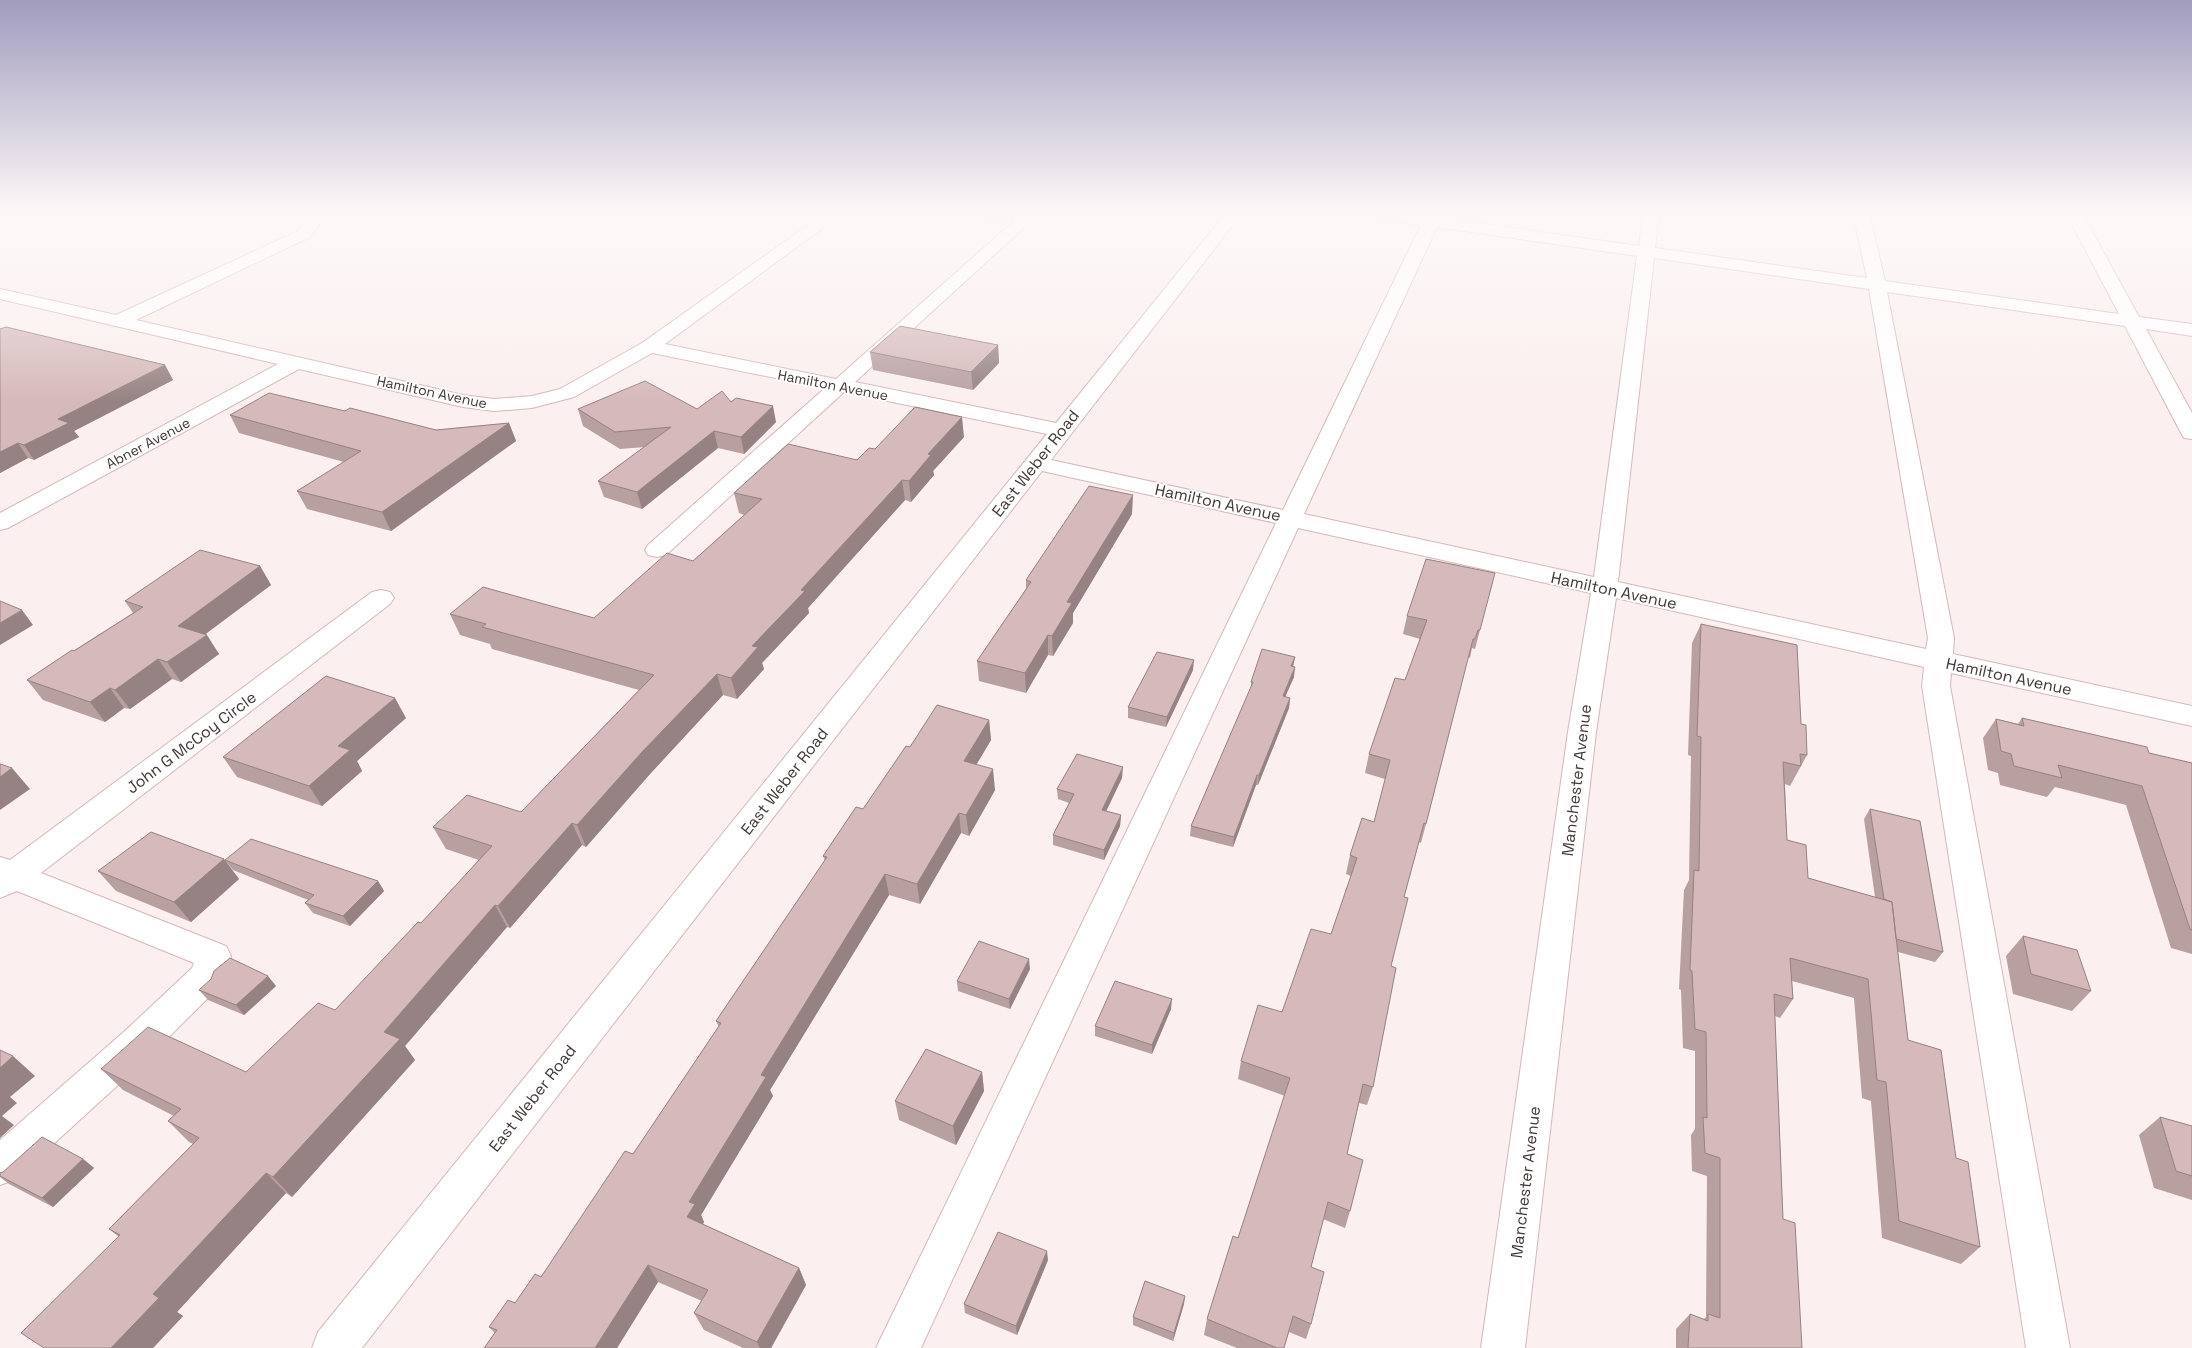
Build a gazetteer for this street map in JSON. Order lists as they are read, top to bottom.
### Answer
{
  "streets": {
    "street": [
      "Hamilton Avenue",
      "Abner Avenue",
      "East Weber Road",
      "John G McCoy Circle",
      "Manchester Avenue"
    ]
  },
  "crossings": [
    ["Hamilton Avenue", "Abner Avenue"],
    ["Hamilton Avenue", "East Weber Road"],
    ["Hamilton Avenue", "Manchester Avenue"]
  ]
}
